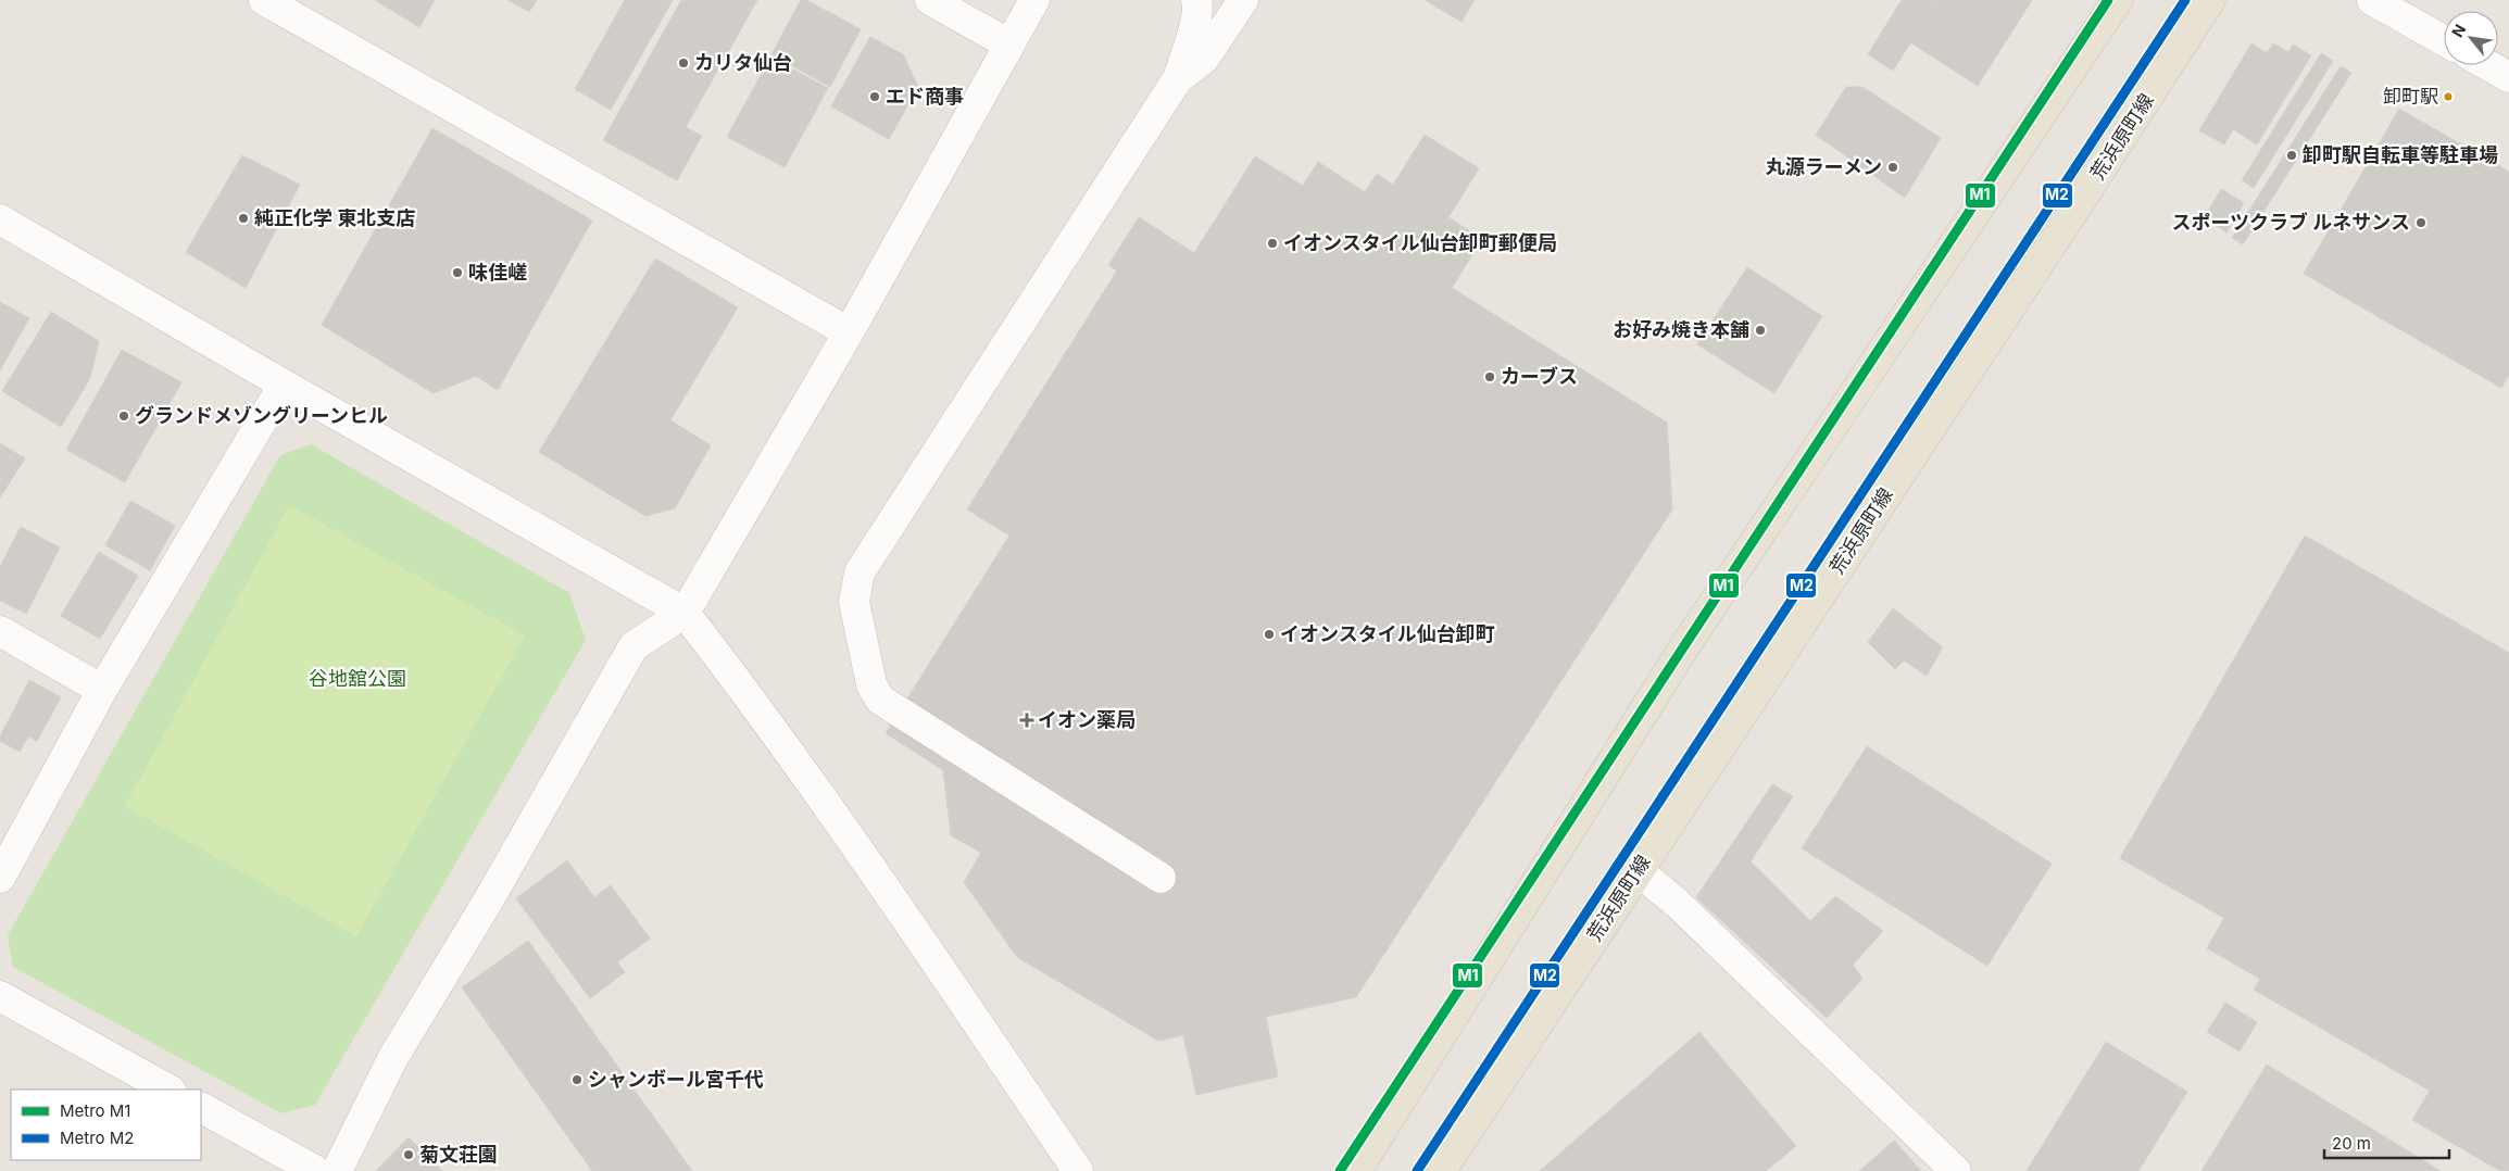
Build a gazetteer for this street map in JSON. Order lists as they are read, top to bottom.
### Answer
{
  "streets": {
    "main road": ["荒浜原町線"]
  },
  "parks": ["谷地舘公園"],
  "places": {
    "other": [
      "カリタ仙台",
      "エド商事",
      "卸町駅",
      "卸町駅自転車等駐車場",
      "丸源ラーメン",
      "純正化学 東北支店",
      "スポーツクラブ ルネサンス",
      "イオンスタイル仙台卸町郵便局",
      "味佳嵯",
      "お好み焼き本舗",
      "カーブス",
      "グランドメゾングリーンヒル",
      "イオンスタイル仙台卸町",
      "シャンボール宮千代",
      "菊文荘園"
    ],
    "health": ["イオン薬局"]
  },
  "lines": ["metro line M1", "metro line M2"],
  "legend": ["Metro M1", "Metro M2"],
  "scale_bar": "20 m",
  "north": "top left"
}
